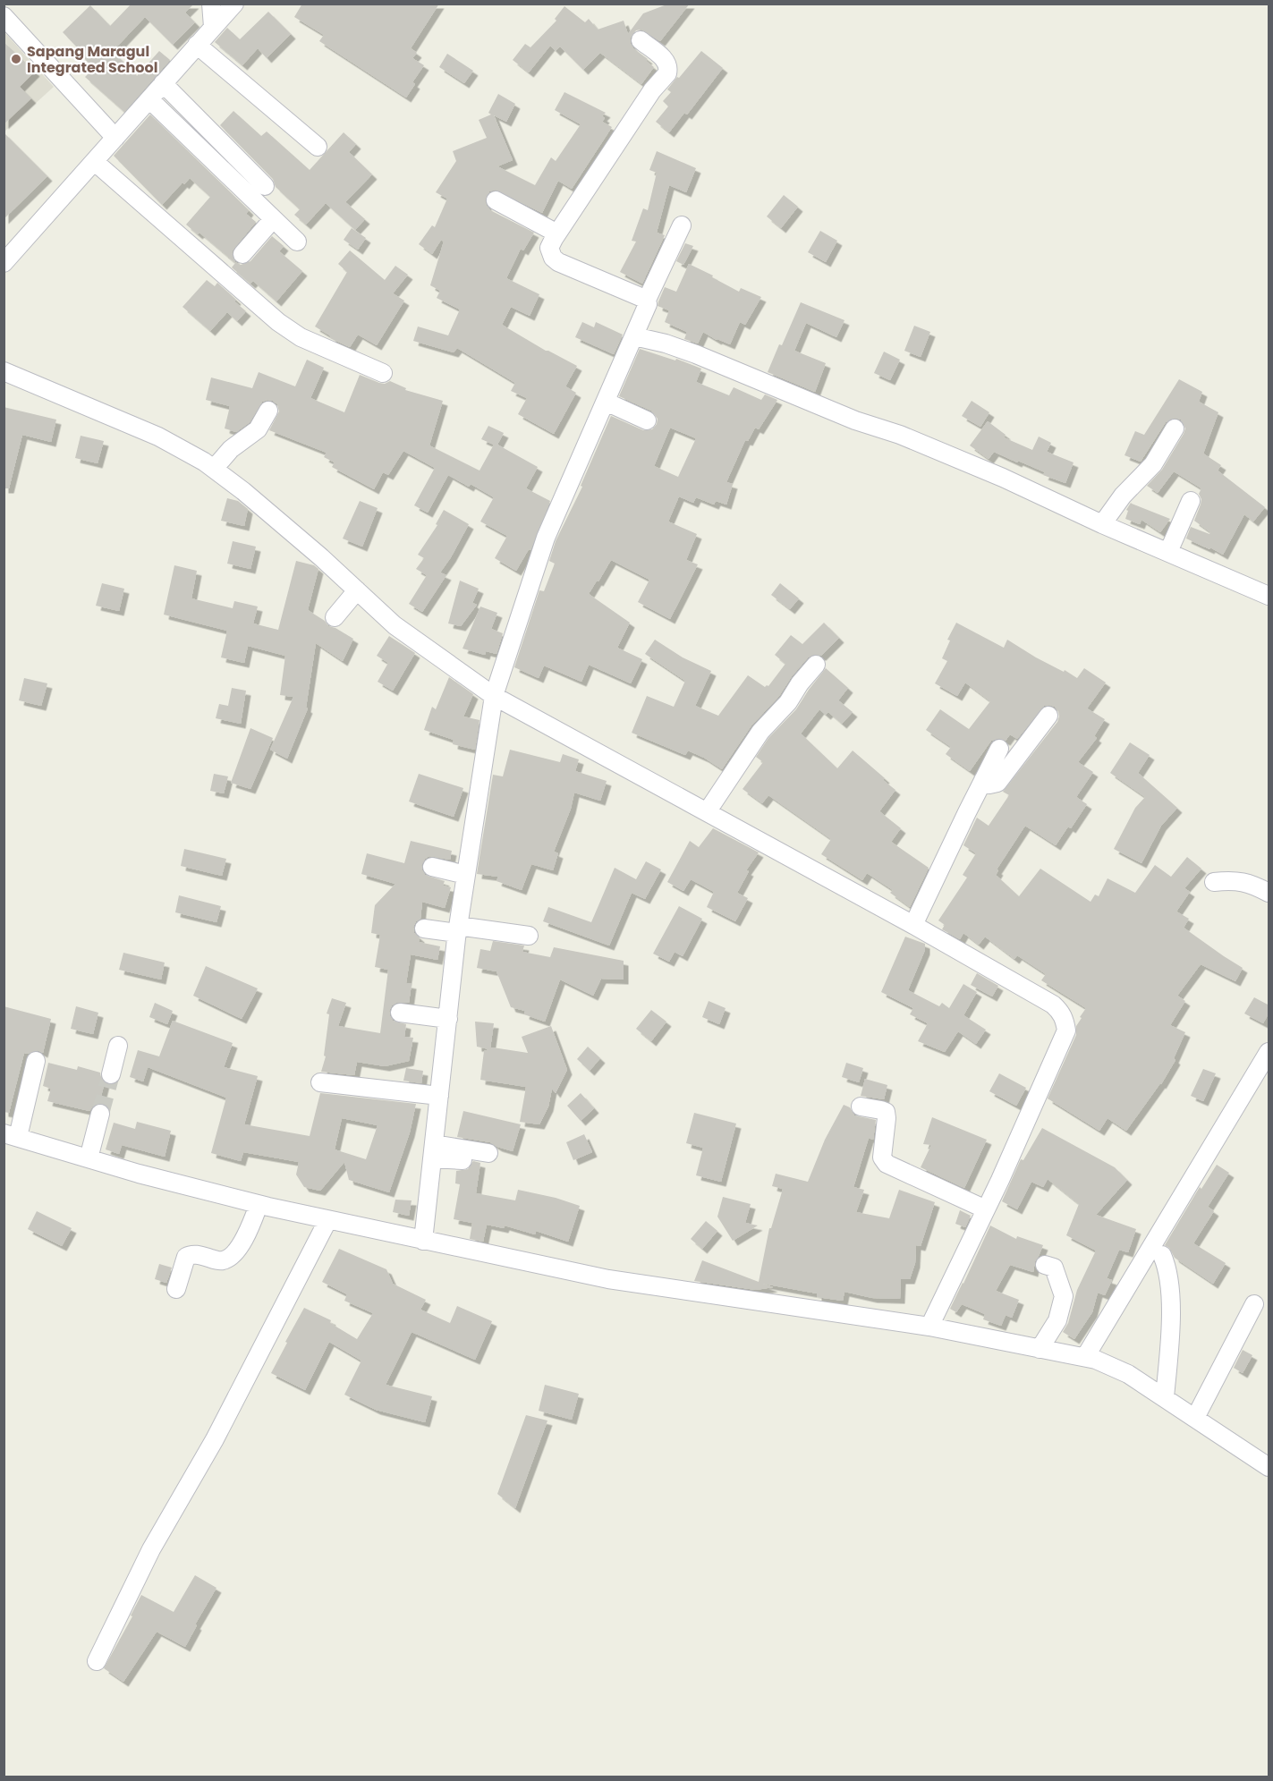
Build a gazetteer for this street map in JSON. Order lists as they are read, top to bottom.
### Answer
{
  "places": ["Sapang Maragul Integrated School"]
}
